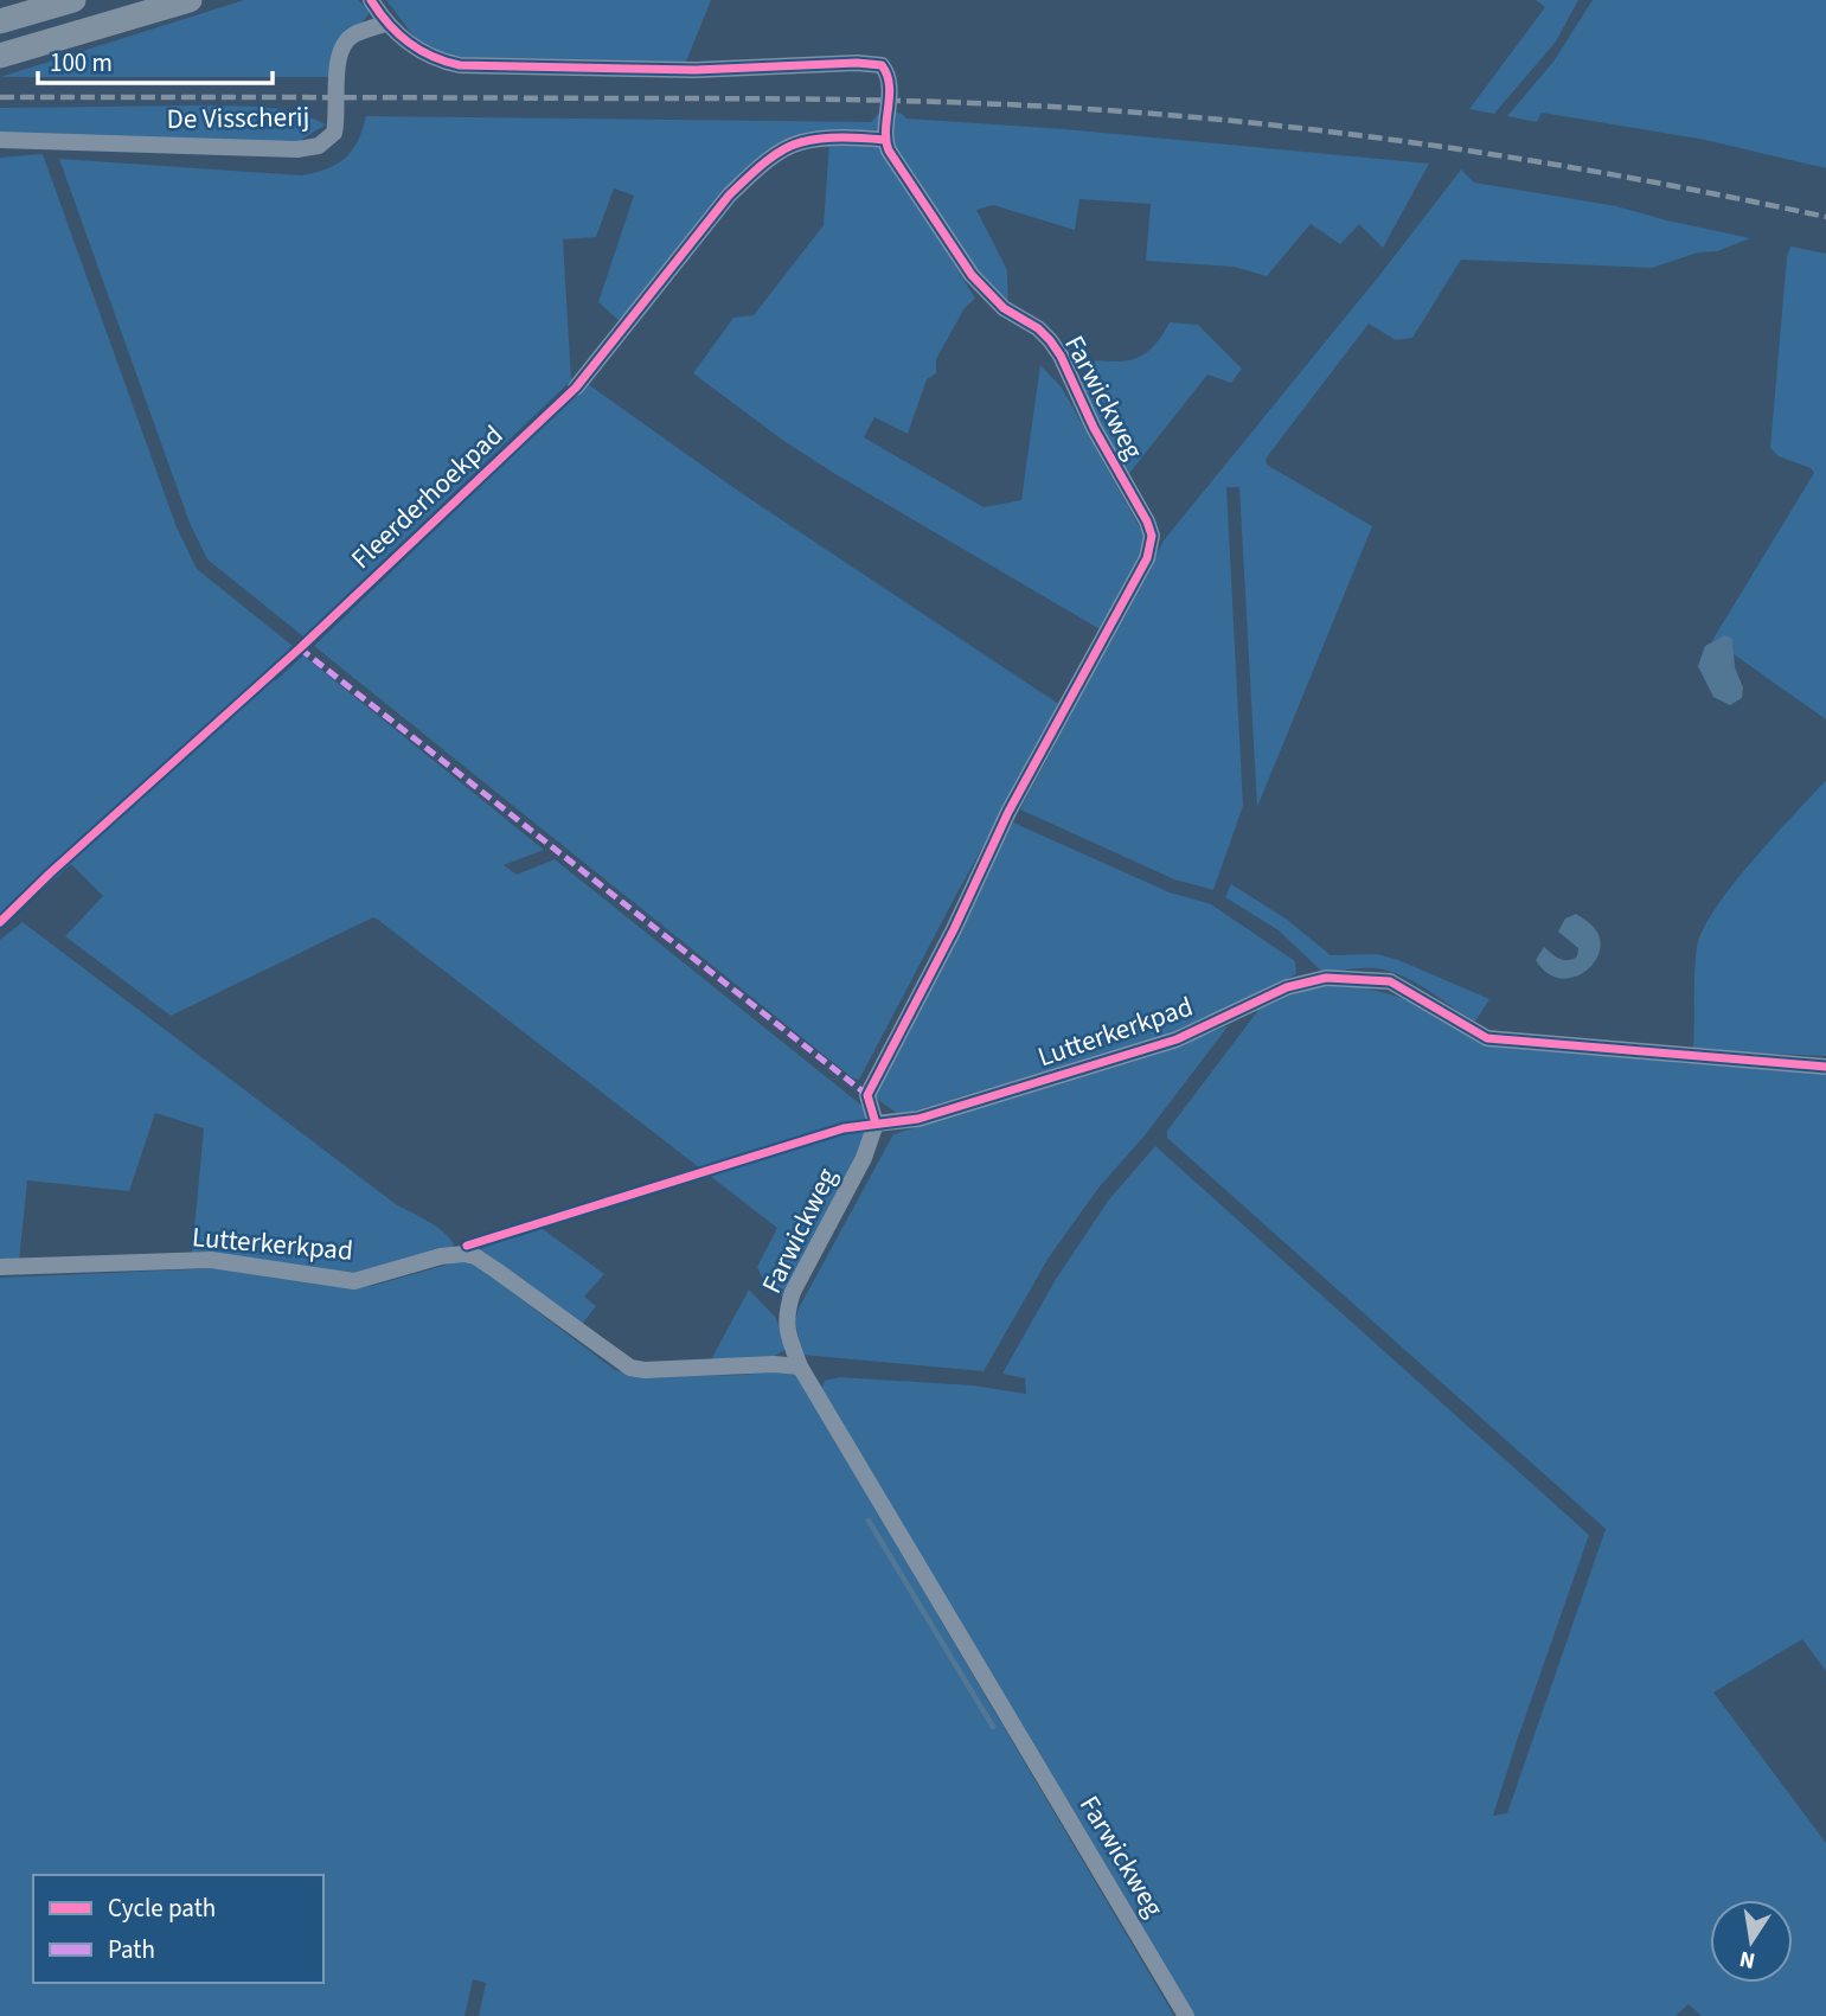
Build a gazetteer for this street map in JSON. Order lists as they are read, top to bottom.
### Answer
{
  "streets": {
    "street": ["De Visscherij", "Farwickweg", "Lutterkerkpad"],
    "cycle path": ["Fleerderhoekpad"]
  },
  "crossings": [
    ["Farwickweg", "Lutterkerkpad"]
  ],
  "legend": ["Cycle path", "Path"],
  "scale_bar": "100 m",
  "north": "bottom"
}
